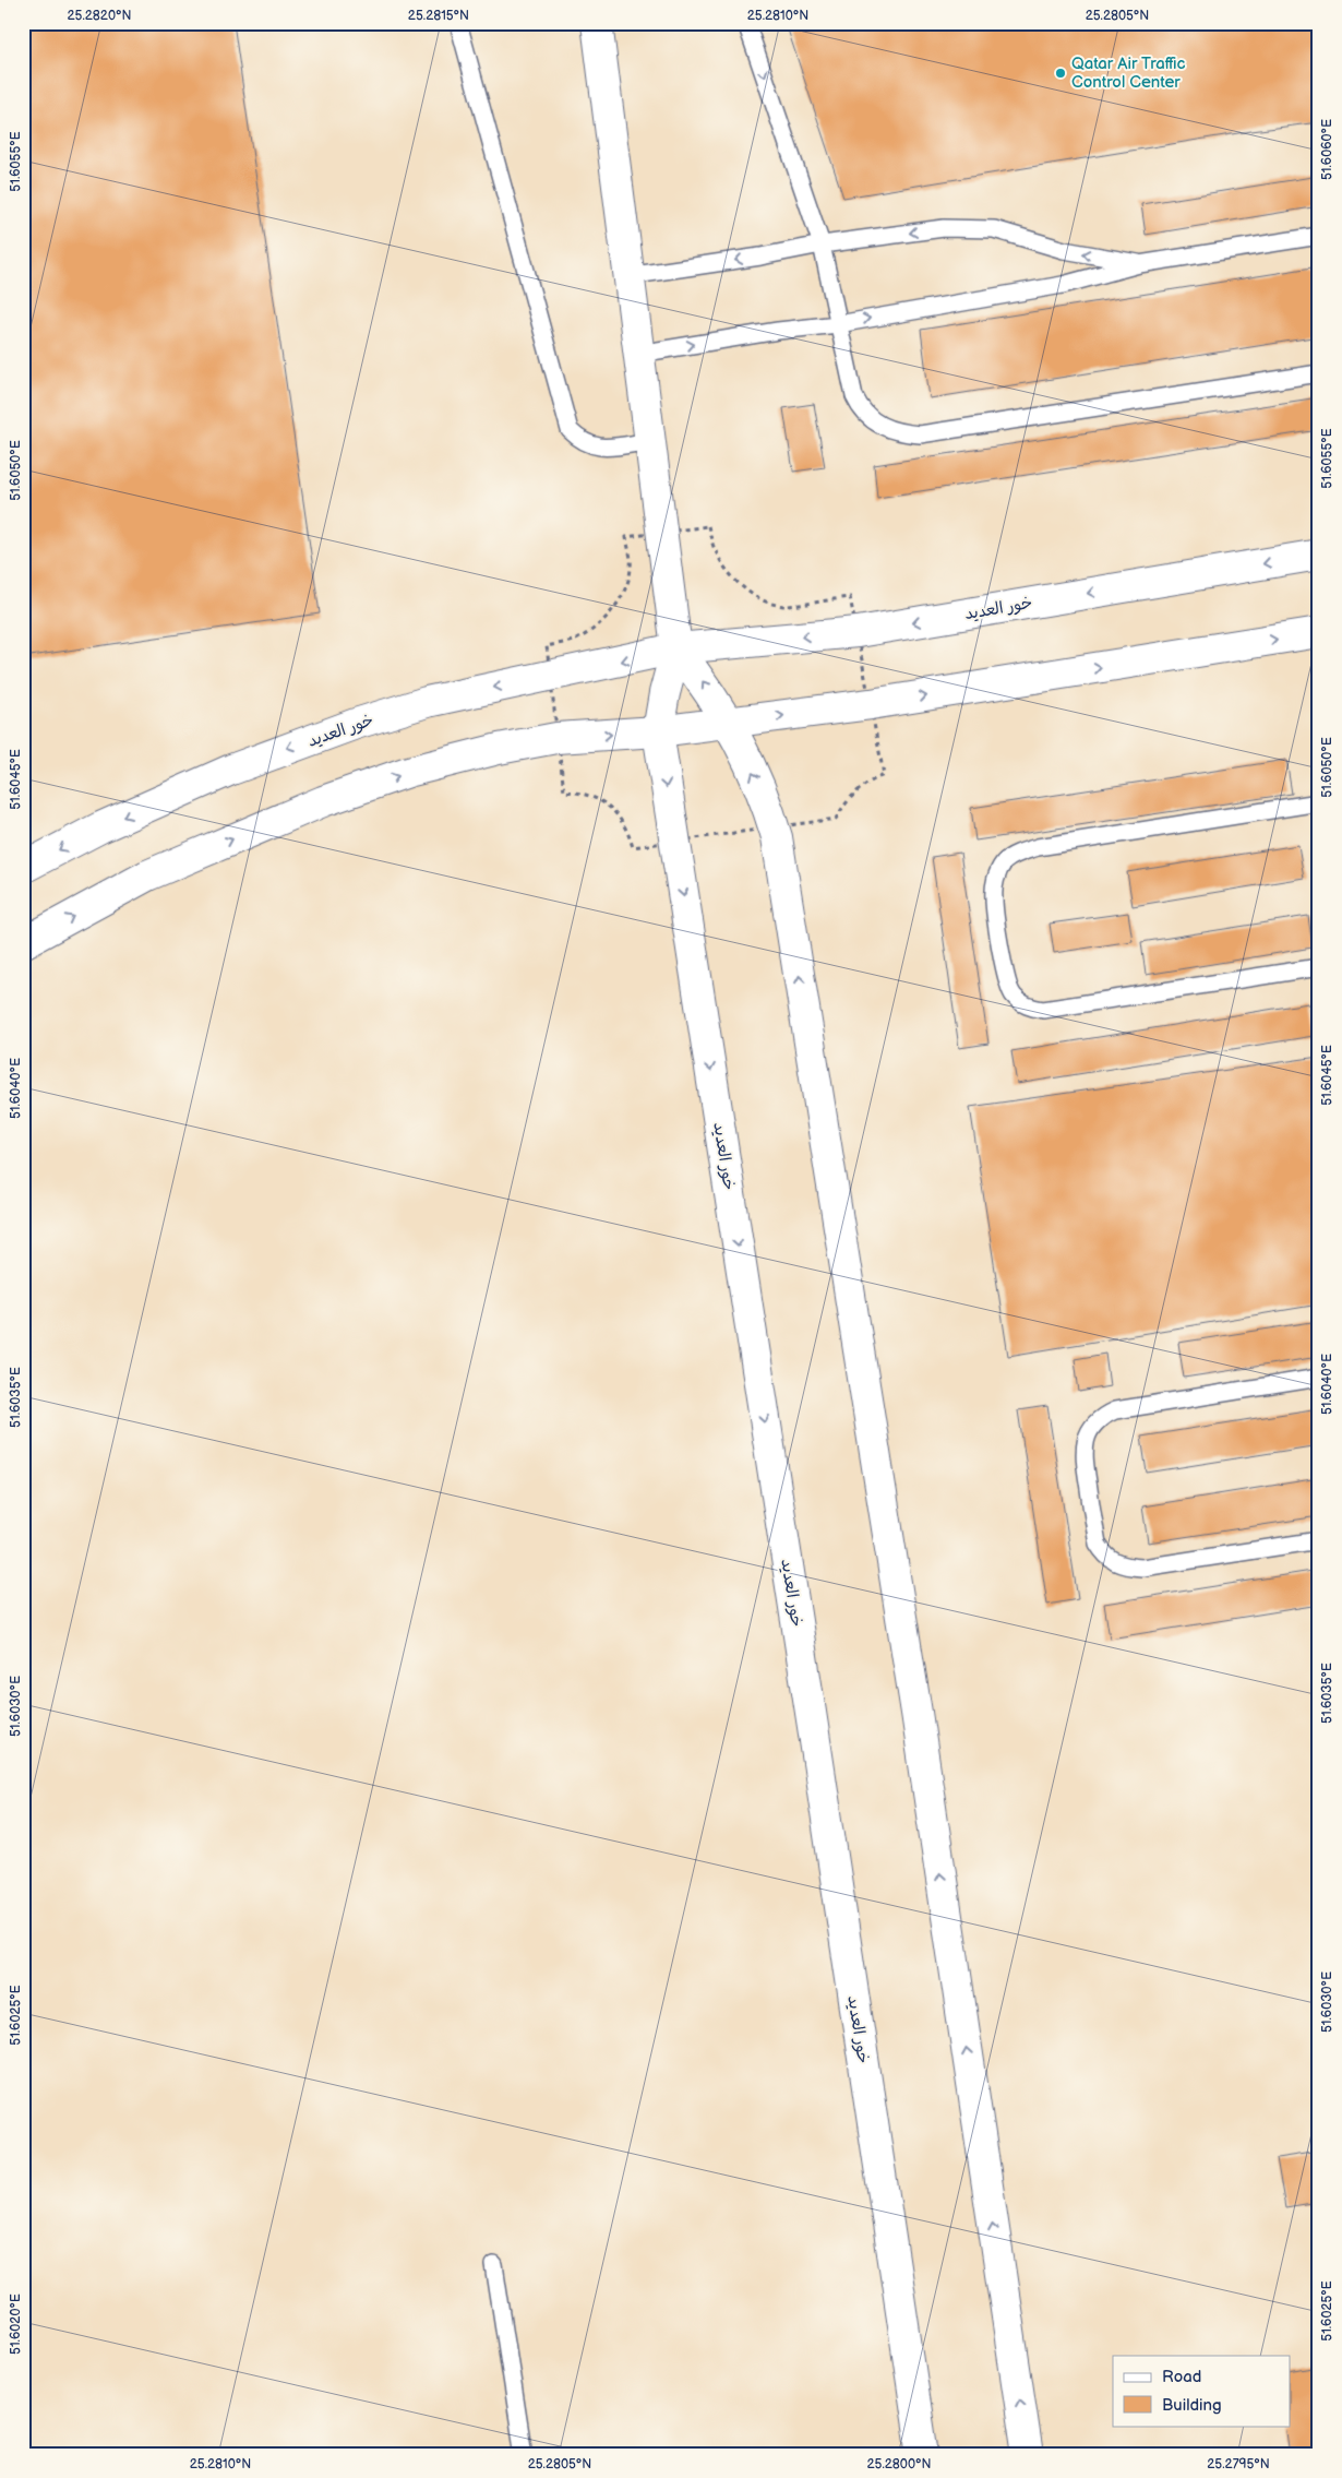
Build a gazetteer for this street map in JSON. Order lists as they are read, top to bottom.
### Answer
{
  "streets": {
    "main road": ["خور العديد"]
  },
  "places": ["Qatar Air Traffic Control Center"],
  "legend": ["Road", "Building"],
  "coordinates": [
    "25.2820°N",
    "25.2815°N",
    "25.2810°N",
    "25.2805°N",
    "51.6060°E",
    "51.6055°E",
    "51.6050°E",
    "51.6045°E",
    "51.6040°E",
    "51.6035°E",
    "51.6030°E",
    "51.6025°E",
    "51.6020°E",
    "25.2800°N",
    "25.2795°N"
  ]
}
